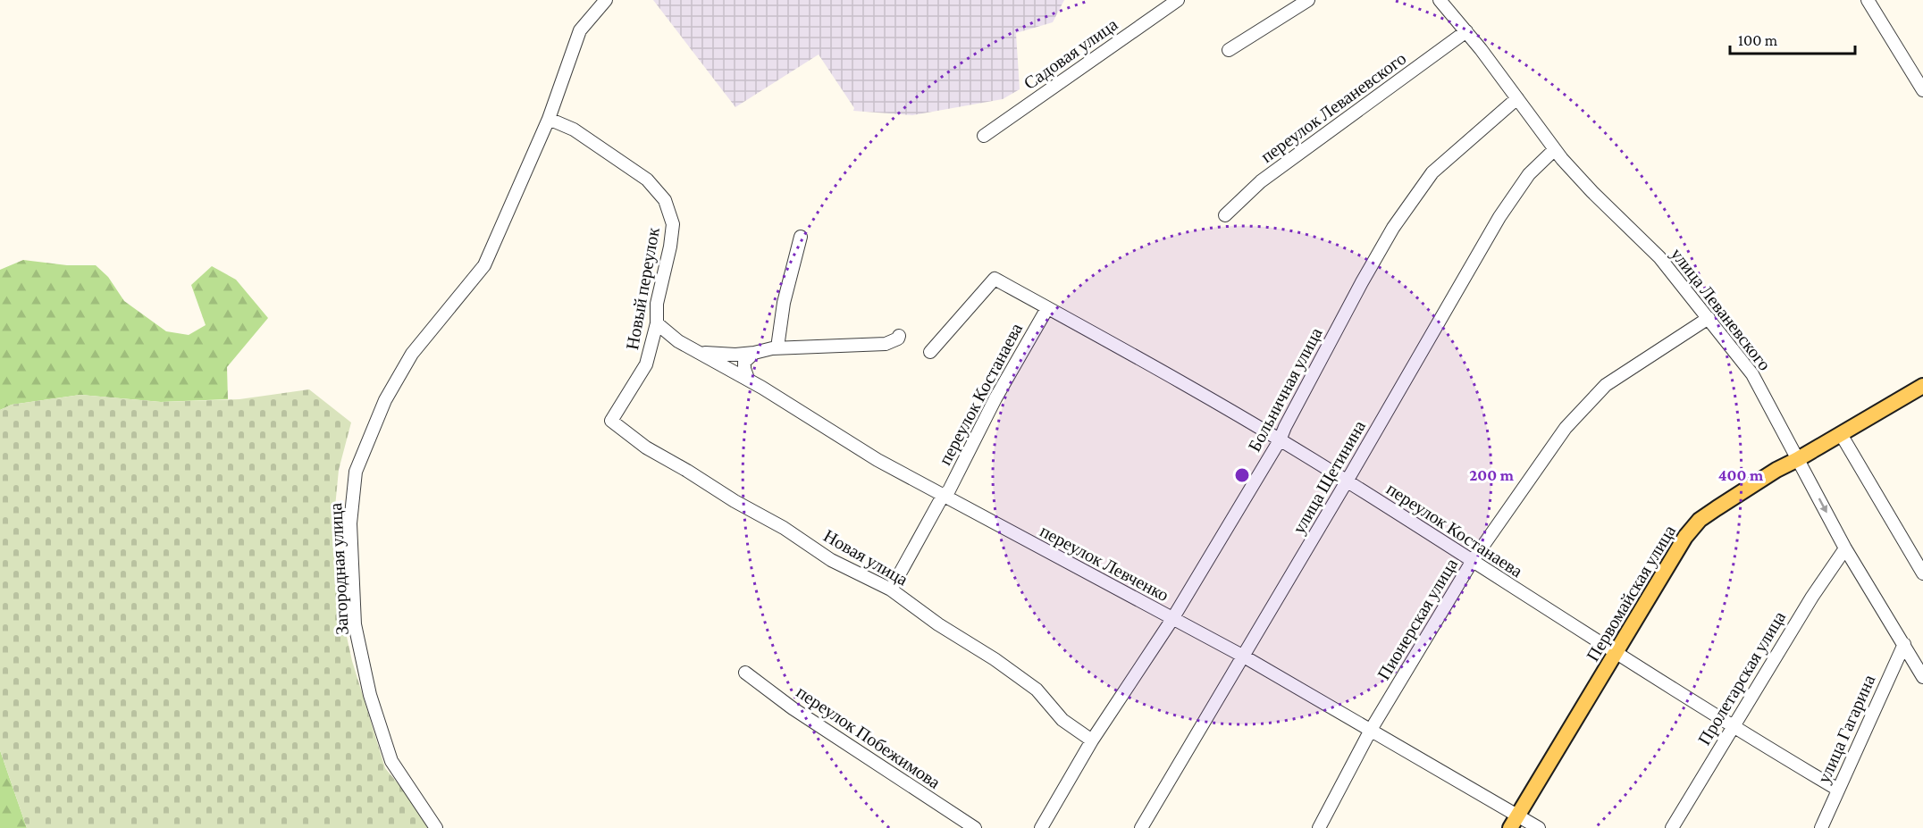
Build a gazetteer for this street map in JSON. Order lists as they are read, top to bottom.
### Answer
{
  "streets": {
    "main road": ["Первомайская улица"],
    "street": [
      "Садовая улица",
      "переулок Леваневского",
      "Новый переулок",
      "улица Леваневского",
      "Больничная улица",
      "переулок Костанаева",
      "улица Щетинина",
      "Новая улица",
      "переулок Левченко",
      "Загородная улица",
      "Пионерская улица",
      "Пролетарская улица",
      "улица Гагарина",
      "переулок Побежимова"
    ]
  },
  "crossings": [
    ["переулок Леваневского", "улица Леваневского"],
    ["Новый переулок", "Новая улица"],
    ["Новый переулок", "переулок Левченко"],
    ["Новый переулок", "Загородная улица"],
    ["улица Леваневского", "Больничная улица"],
    ["улица Леваневского", "улица Щетинина"],
    ["улица Леваневского", "Первомайская улица"],
    ["улица Леваневского", "Пионерская улица"],
    ["улица Леваневского", "Пролетарская улица"],
    ["улица Леваневского", "улица Гагарина"],
    ["Больничная улица", "переулок Костанаева"],
    ["Больничная улица", "Новая улица"],
    ["Больничная улица", "переулок Левченко"],
    ["переулок Костанаева", "улица Щетинина"],
    ["переулок Костанаева", "Новая улица"],
    ["переулок Костанаева", "переулок Левченко"],
    ["переулок Костанаева", "Первомайская улица"],
    ["переулок Костанаева", "Пионерская улица"],
    ["переулок Костанаева", "Пролетарская улица"],
    ["переулок Костанаева", "улица Гагарина"],
    ["улица Щетинина", "переулок Левченко"],
    ["переулок Левченко", "Первомайская улица"],
    ["переулок Левченко", "Пионерская улица"]
  ],
  "scale_bar": "100 m",
  "rings": ["200 m", "400 m"]
}
